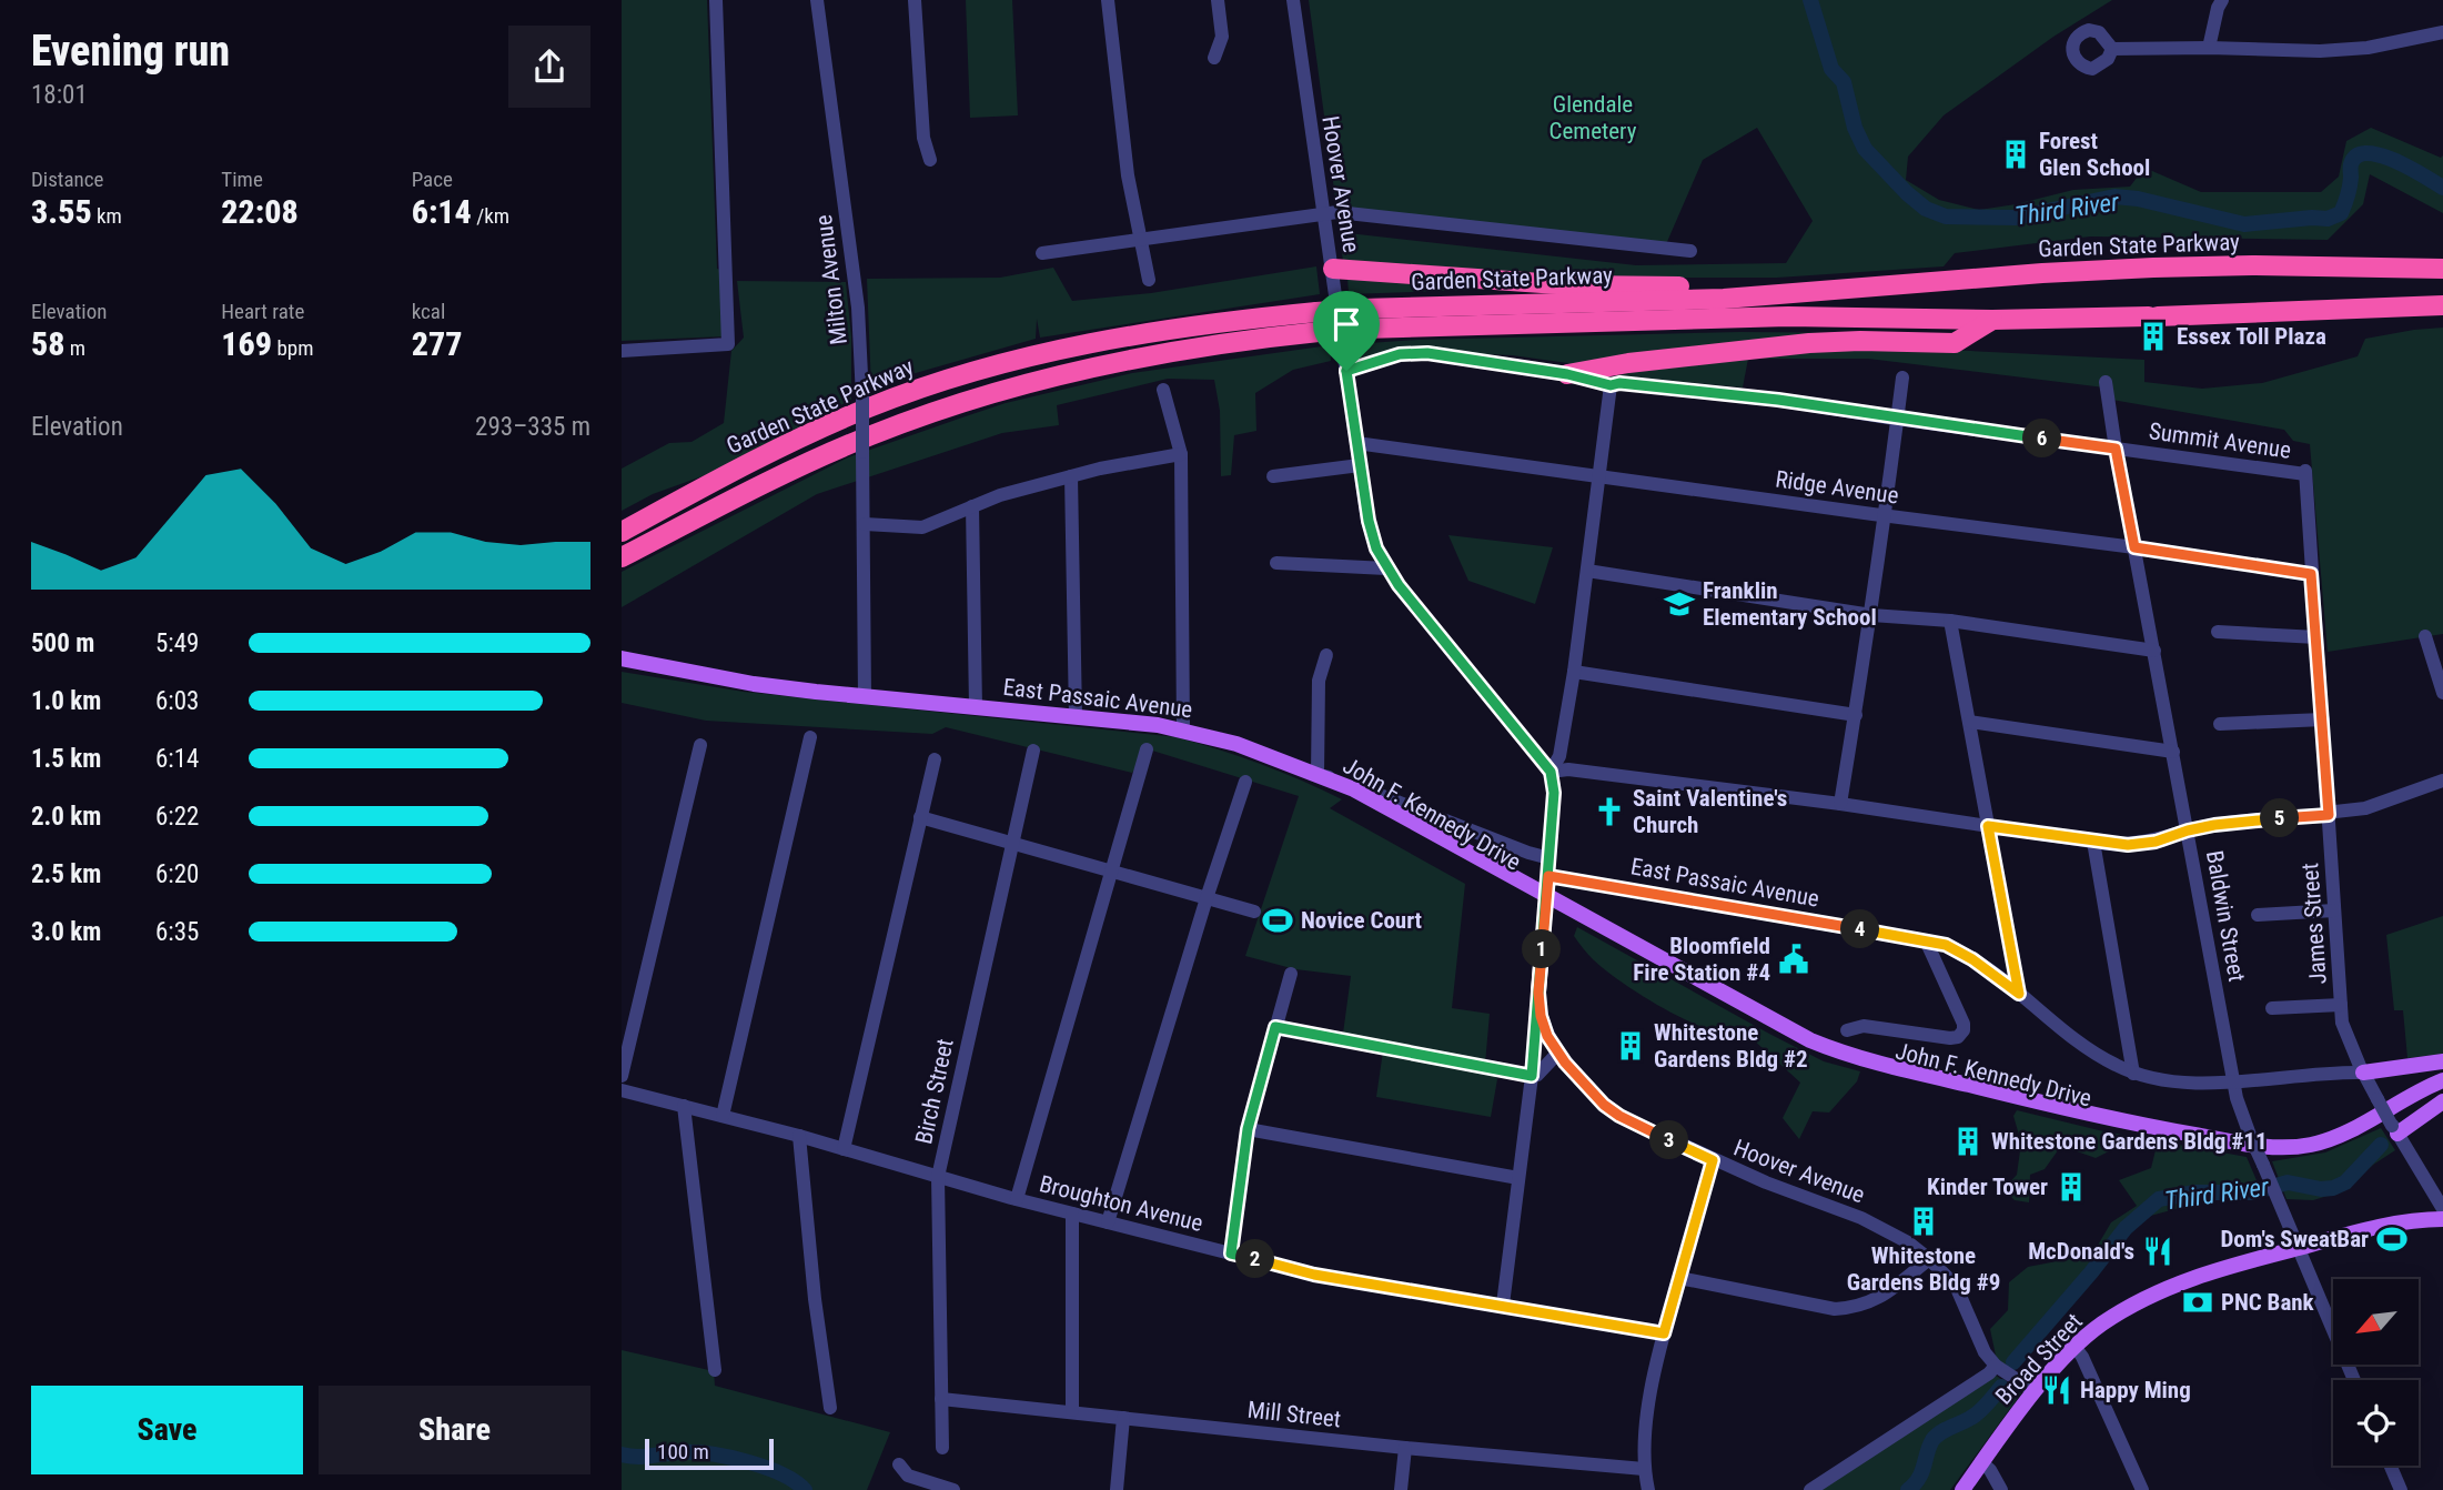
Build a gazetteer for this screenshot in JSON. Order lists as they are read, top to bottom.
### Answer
{
  "streets": {
    "highway": ["Garden State Parkway"],
    "main road": ["East Passaic Avenue", "John F. Kennedy Drive", "Broad Street"],
    "street": [
      "Hoover Avenue",
      "Milton Avenue",
      "Summit Avenue",
      "Ridge Avenue",
      "Baldwin Street",
      "James Street",
      "Birch Street",
      "Broughton Avenue",
      "Mill Street"
    ]
  },
  "crossings": [
    ["Hoover Avenue", "Summit Avenue"],
    ["Hoover Avenue", "Ridge Avenue"],
    ["Hoover Avenue", "East Passaic Avenue"],
    ["Hoover Avenue", "John F. Kennedy Drive"],
    ["Hoover Avenue", "Broad Street"],
    ["Milton Avenue", "East Passaic Avenue"],
    ["Summit Avenue", "Baldwin Street"],
    ["Summit Avenue", "James Street"],
    ["Ridge Avenue", "Baldwin Street"],
    ["Ridge Avenue", "James Street"],
    ["East Passaic Avenue", "John F. Kennedy Drive"],
    ["East Passaic Avenue", "Baldwin Street"],
    ["East Passaic Avenue", "James Street"],
    ["Baldwin Street", "Broad Street"],
    ["Birch Street", "Broughton Avenue"],
    ["Birch Street", "Mill Street"]
  ],
  "water": ["Third River"],
  "parks": ["Glendale Cemetery"],
  "places": {
    "building": [
      "Forest Glen School",
      "Essex Toll Plaza",
      "Whitestone Gardens Bldg #2",
      "Whitestone Gardens Bldg #11",
      "Kinder Tower",
      "Whitestone Gardens Bldg #9"
    ],
    "school or university": ["Franklin Elementary School"],
    "church": ["Saint Valentine's Church"],
    "sports": ["Novice Court", "Dom's SweatBar"],
    "public building": ["Bloomfield Fire Station #4"],
    "restaurant": ["McDonald's", "Happy Ming"],
    "bank": ["PNC Bank"]
  },
  "scale_bar": "100 m",
  "north": "bottom left",
  "page": {
    "heading": ["Evening run", "18:01"],
    "stats": [
      ["Distance", "3.55 km"],
      ["Time", "22:08"],
      ["Pace", "6:14 /km"],
      ["Elevation", "58 m"],
      ["Heart rate", "169 bpm"],
      ["kcal", "277"]
    ],
    "chart": ["Elevation", "293–335 m"],
    "pins": [
      "6",
      "5",
      "4",
      "1",
      "3",
      "2"
    ],
    "list": [
      {
        "name": "500 m",
        "note": "5:49"
      },
      {
        "name": "1.0 km",
        "note": "6:03"
      },
      {
        "name": "1.5 km",
        "note": "6:14"
      },
      {
        "name": "2.0 km",
        "note": "6:22"
      },
      {
        "name": "2.5 km",
        "note": "6:20"
      },
      {
        "name": "3.0 km",
        "note": "6:35"
      }
    ],
    "buttons": ["Save", "Share"],
    "scale": "100 m"
  }
}
